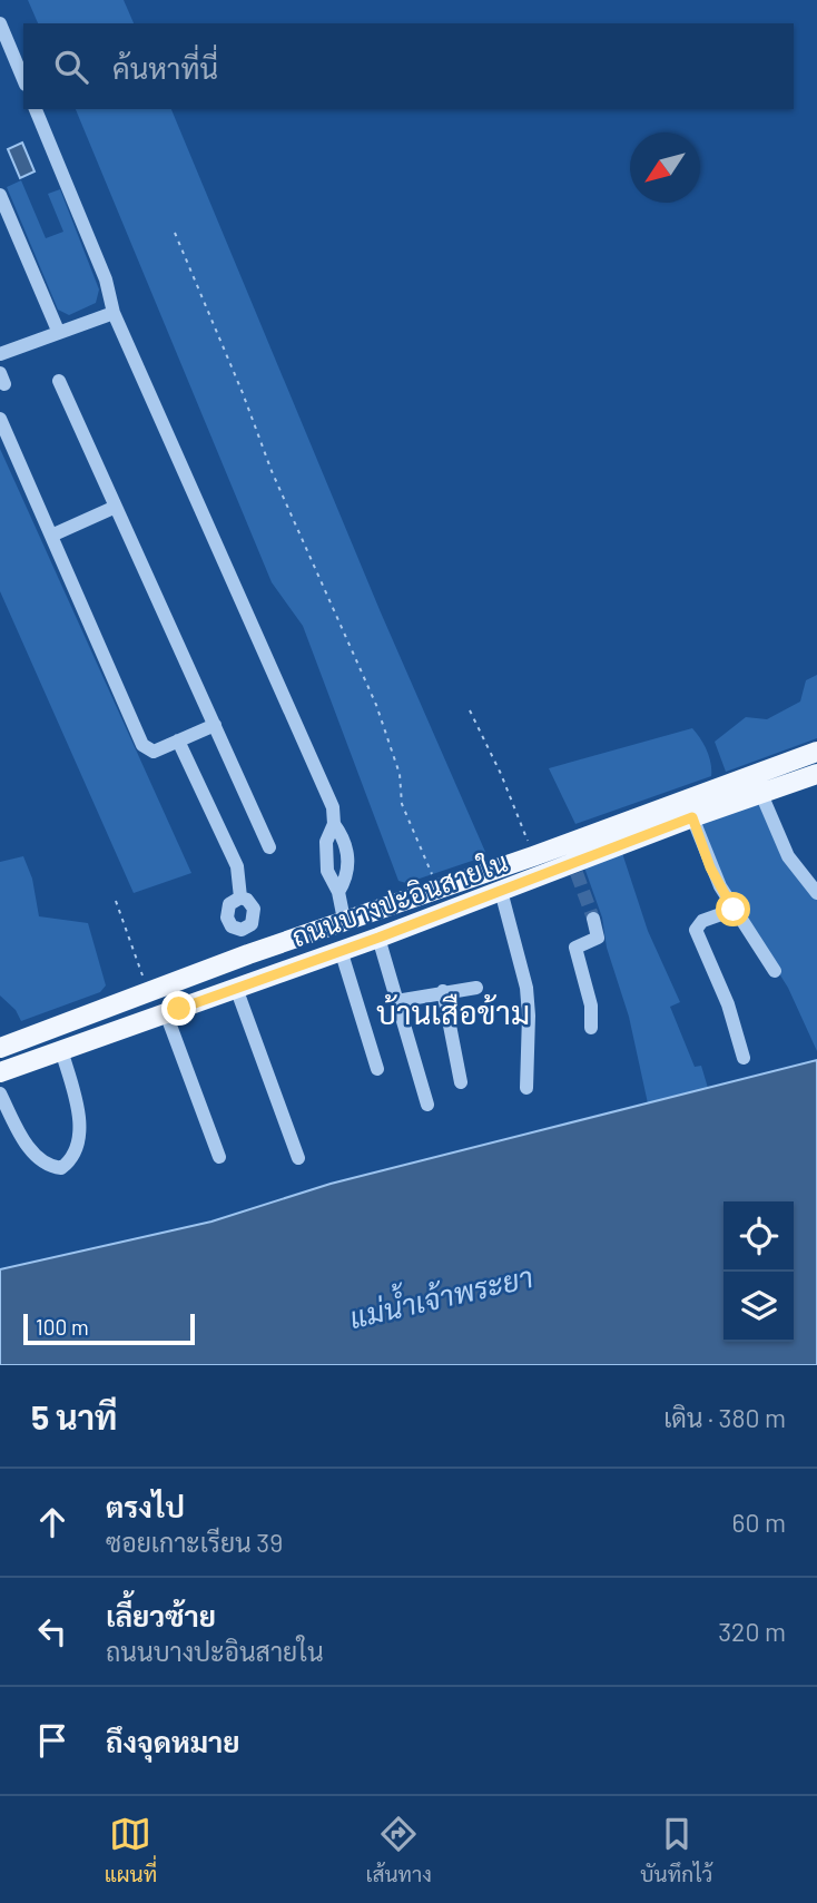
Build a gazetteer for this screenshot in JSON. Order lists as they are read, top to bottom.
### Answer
{
  "streets": {
    "main road": ["ถนนบางปะอินสายใน"]
  },
  "districts": ["บ้านเสือข้าม"],
  "water": ["แม่น้ำเจ้าพระยา"],
  "scale_bar": "100 m",
  "north": "bottom left",
  "page": {
    "search": "ค้นหาที่นี่",
    "scale": "100 m",
    "heading": ["5 นาที", "เดิน · 380 m"],
    "list": [
      ["ตรงไป", "ซอยเกาะเรียน 39", "60 m"],
      ["เลี้ยวซ้าย", "ถนนบางปะอินสายใน", "320 m"],
      "ถึงจุดหมาย"
    ],
    "nav": ["แผนที่", "เส้นทาง", "บันทึกไว้"]
  }
}
